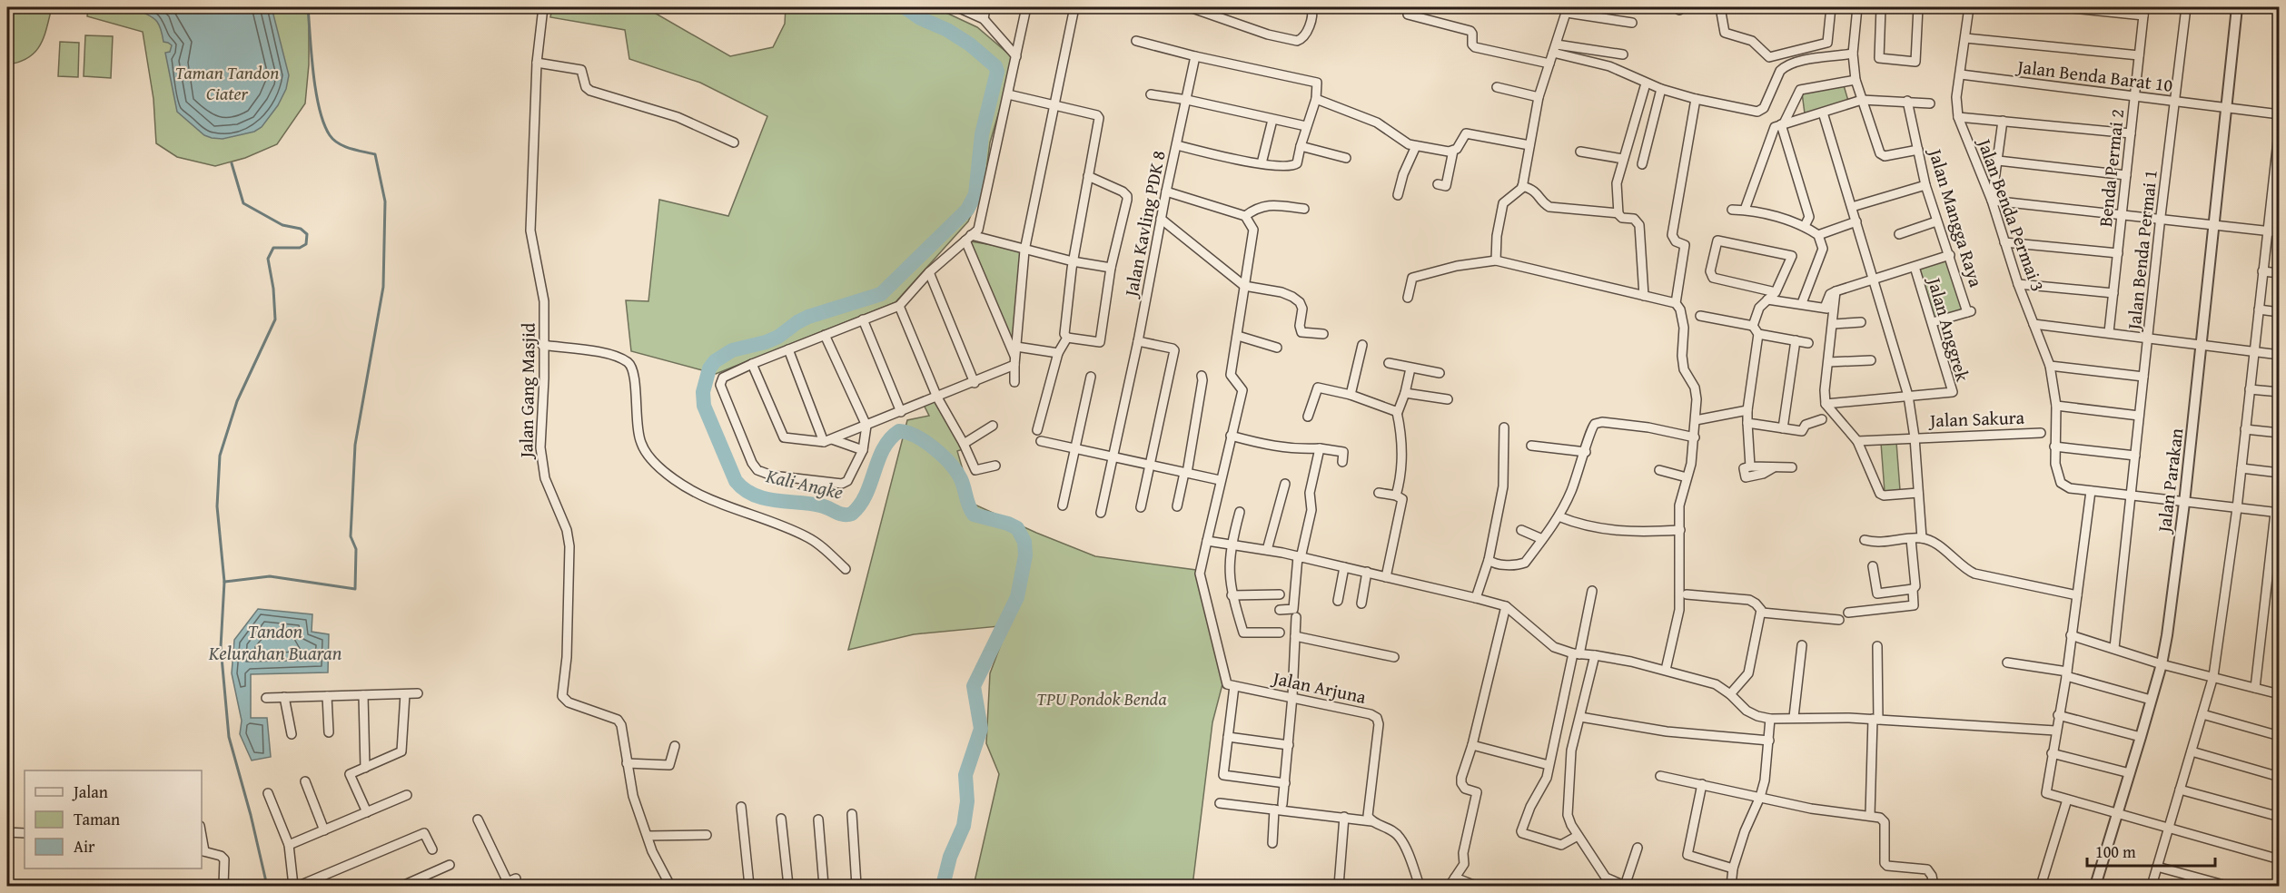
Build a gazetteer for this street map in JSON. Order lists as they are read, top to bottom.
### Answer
{
  "streets": {
    "street": [
      "Jalan Benda Barat 10",
      "Benda Permai 2",
      "Jalan Benda Permai 3",
      "Jalan Mangga Raya",
      "Jalan Kavling PDK 8",
      "Jalan Benda Permai 1",
      "Jalan Anggrek",
      "Jalan Gang Masjid",
      "Jalan Sakura",
      "Jalan Parakan",
      "Jalan Arjuna"
    ]
  },
  "crossings": [
    ["Jalan Benda Barat 10", "Benda Permai 2"],
    ["Jalan Benda Barat 10", "Jalan Benda Permai 3"],
    ["Jalan Benda Barat 10", "Jalan Benda Permai 1"],
    ["Jalan Benda Barat 10", "Jalan Parakan"],
    ["Jalan Mangga Raya", "Jalan Anggrek"]
  ],
  "water": ["Kali Angke", "Tandon Kelurahan Buaran"],
  "parks": ["Taman Tandon Ciater", "TPU Pondok Benda"],
  "legend": ["Jalan", "Taman", "Air"],
  "scale_bar": "100 m"
}
